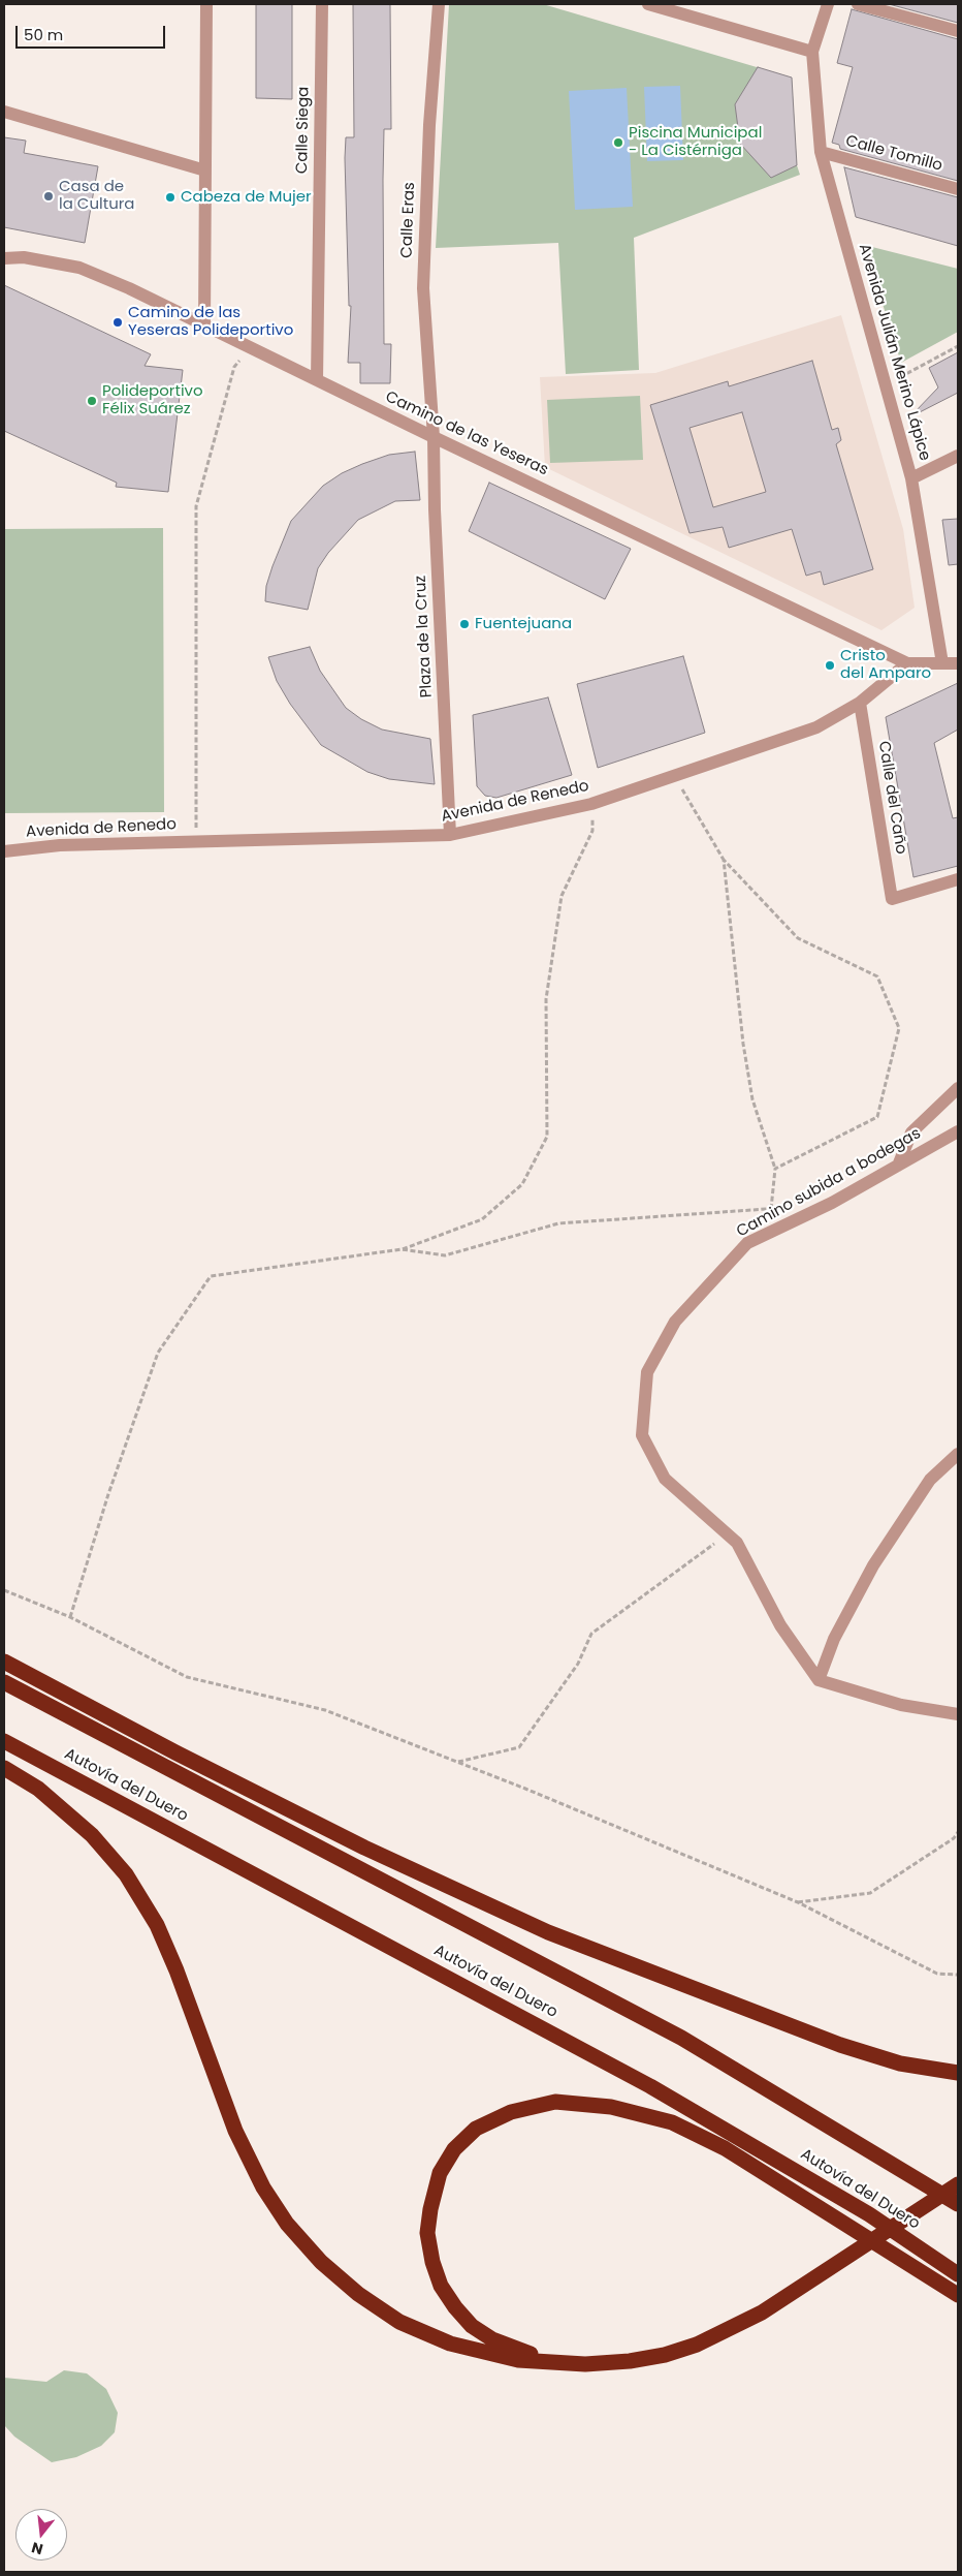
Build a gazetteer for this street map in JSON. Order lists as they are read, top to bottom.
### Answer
{
  "streets": {
    "highway": ["Autovía del Duero"],
    "street": [
      "Calle Siega",
      "Calle Tomillo",
      "Calle Eras",
      "Avenida Julián Merino Lápice",
      "Camino de las Yeseras",
      "Plaza de la Cruz",
      "Calle del Caño",
      "Avenida de Renedo",
      "Camino subida a bodegas"
    ]
  },
  "crossings": [
    ["Calle Siega", "Camino de las Yeseras"],
    ["Calle Tomillo", "Avenida Julián Merino Lápice"],
    ["Calle Eras", "Camino de las Yeseras"],
    ["Calle Eras", "Plaza de la Cruz"],
    ["Camino de las Yeseras", "Plaza de la Cruz"],
    ["Camino de las Yeseras", "Avenida de Renedo"],
    ["Plaza de la Cruz", "Avenida de Renedo"],
    ["Calle del Caño", "Avenida de Renedo"]
  ],
  "places": [
    "Piscina Municipal - La Cistérniga",
    "Casa de la Cultura",
    "Cabeza de Mujer",
    "Camino de las Yeseras Polideportivo",
    "Polideportivo Félix Suárez",
    "Fuentejuana",
    "Cristo del Amparo"
  ],
  "scale_bar": "50 m",
  "north": "bottom"
}
